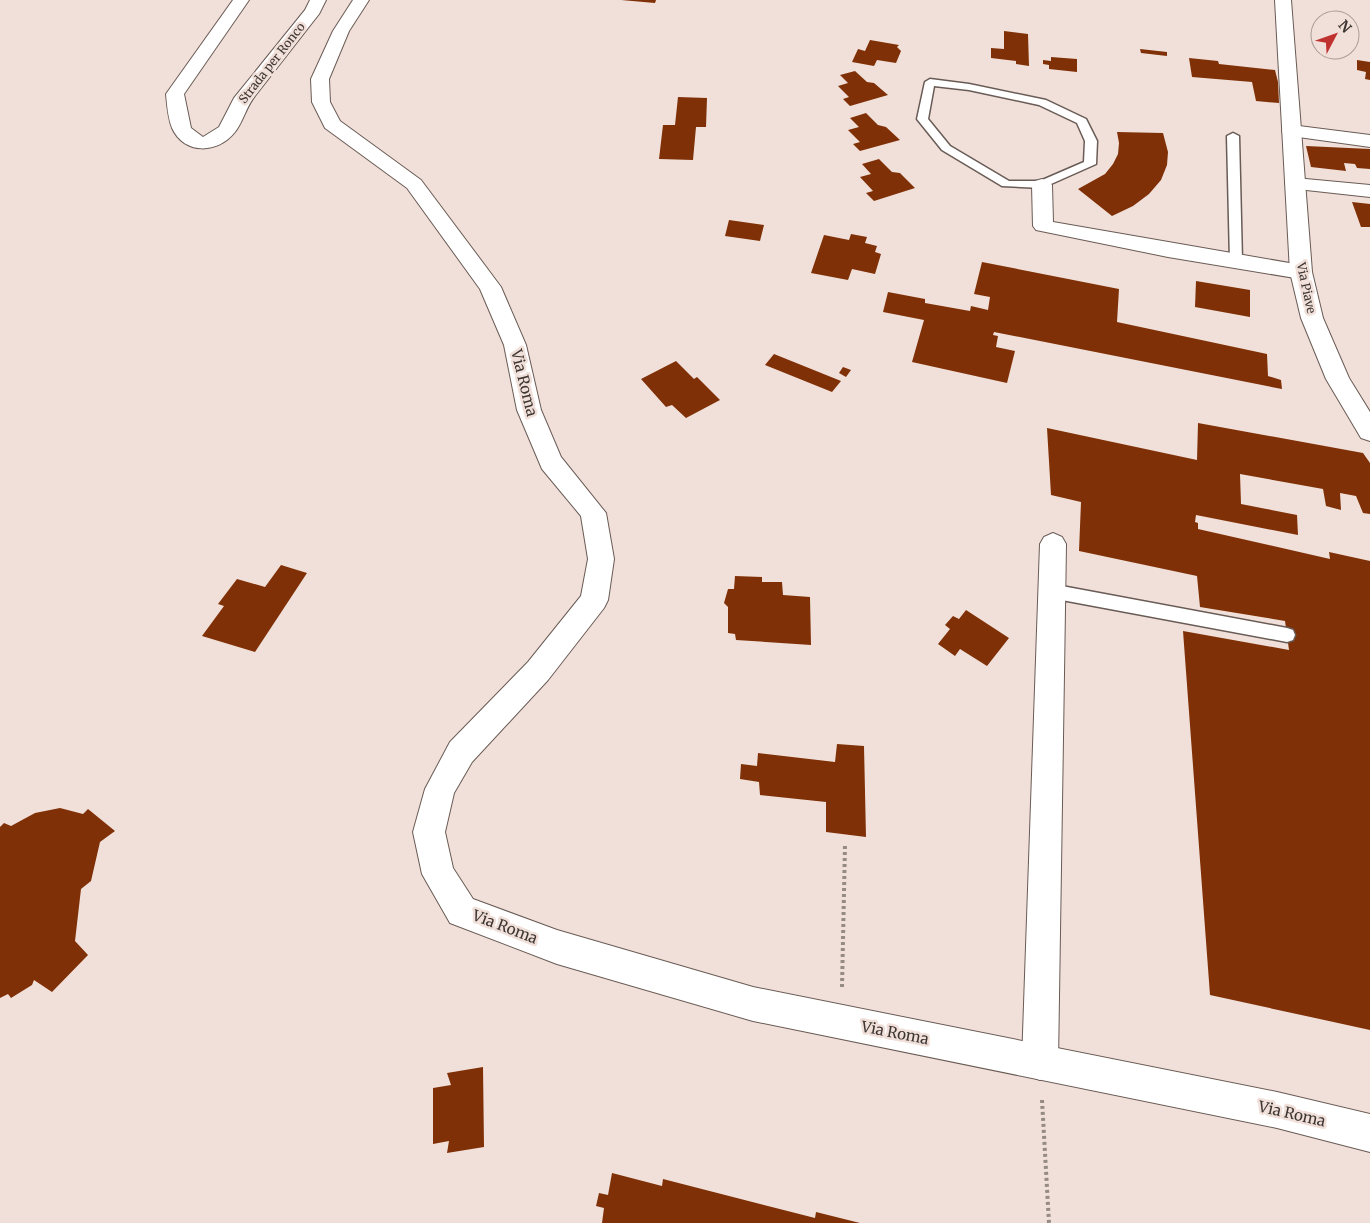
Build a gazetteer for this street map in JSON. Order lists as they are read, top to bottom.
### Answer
{
  "streets": {
    "street": ["Strada per Ronco", "Via Piave", "Via Roma"]
  },
  "north": "top right"
}
